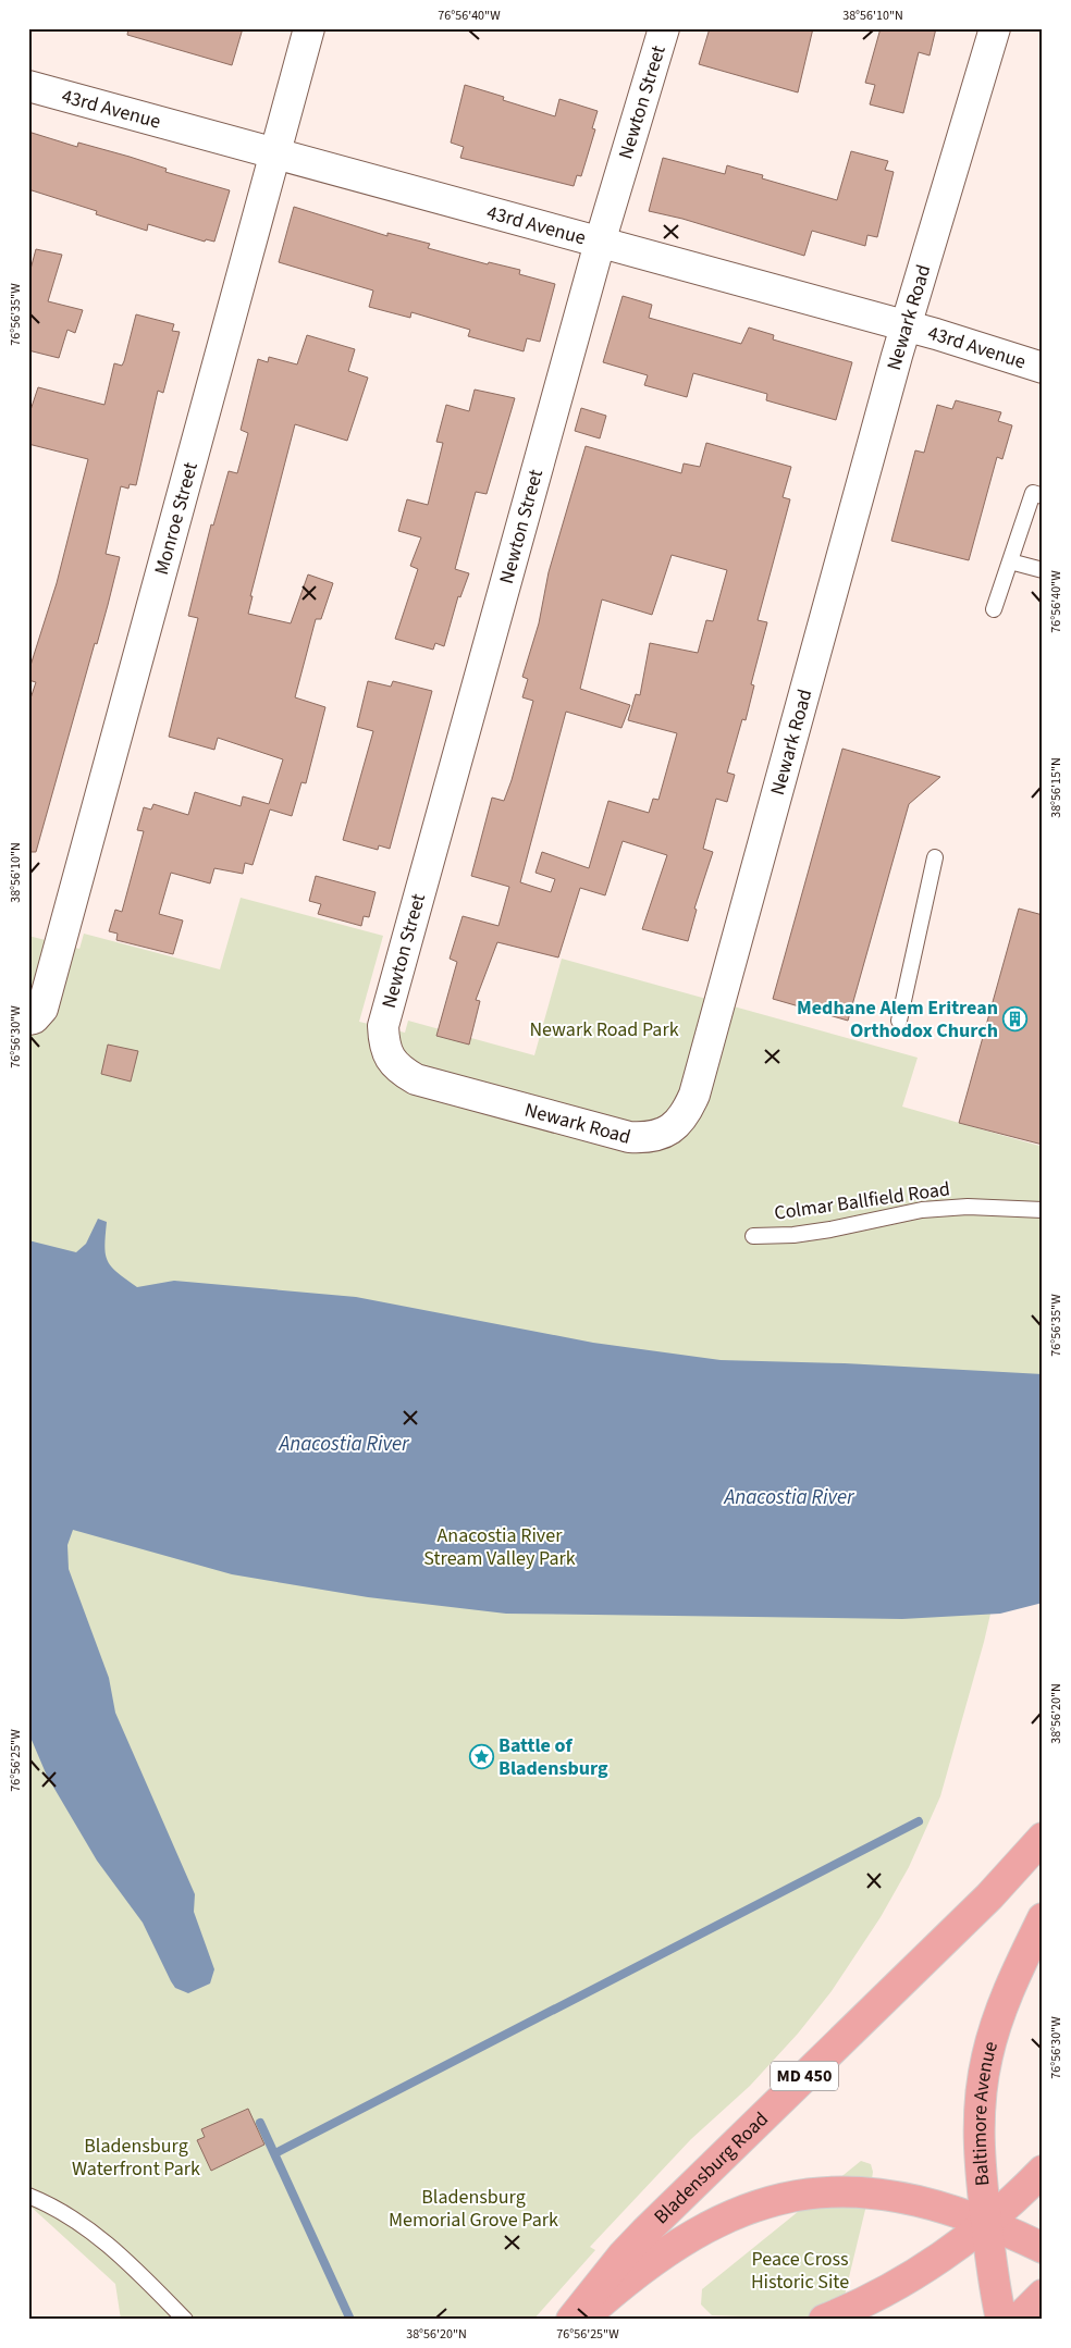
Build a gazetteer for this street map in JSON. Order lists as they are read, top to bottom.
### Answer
{
  "streets": {
    "main road": ["MD 450", "Baltimore Avenue", "Bladensburg Road"],
    "street": [
      "Newton Street",
      "43rd Avenue",
      "Newark Road",
      "Monroe Street"
    ],
    "lane": ["Colmar Ballfield Road"]
  },
  "crossings": [
    ["Newton Street", "43rd Avenue"],
    ["Newton Street", "Newark Road"],
    ["43rd Avenue", "Newark Road"],
    ["43rd Avenue", "Monroe Street"]
  ],
  "water": ["Anacostia River"],
  "parks": [
    "Newark Road Park",
    "Anacostia River Stream Valley Park",
    "Bladensburg Waterfront Park",
    "Bladensburg Memorial Grove Park",
    "Peace Cross Historic Site"
  ],
  "places": {
    "building": ["Medhane Alem Eritrean Orthodox Church"],
    "place": ["Battle of Bladensburg"]
  },
  "coordinates": [
    "76°56'40\"W",
    "38°56'10\"N",
    "76°56'35\"W",
    "38°56'15\"N",
    "76°56'30\"W",
    "38°56'20\"N",
    "76°56'25\"W"
  ]
}
